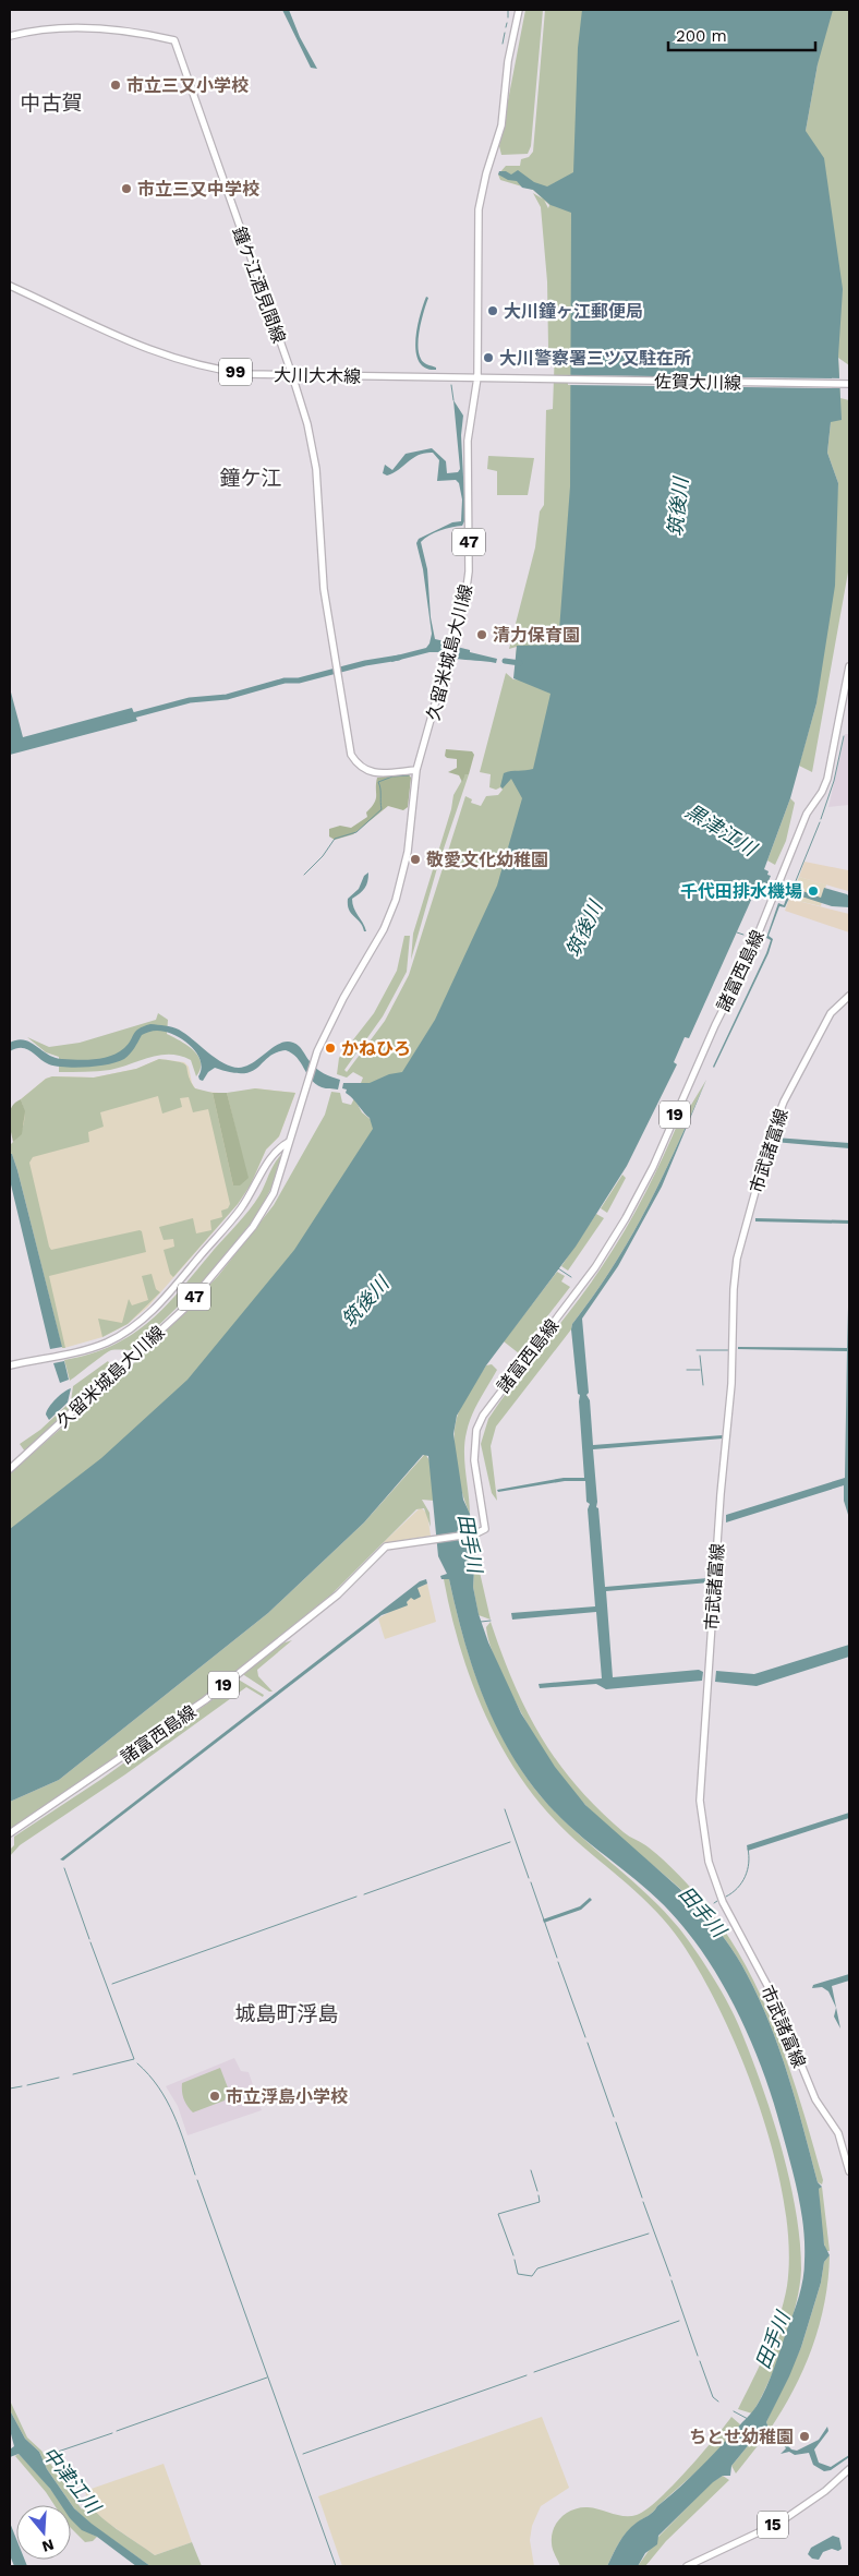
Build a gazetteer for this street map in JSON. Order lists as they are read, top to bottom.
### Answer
{
  "streets": {
    "main road": [
      "鐘ケ江酒見間線",
      "99",
      "大川大木線",
      "佐賀大川線",
      "47",
      "久留米城島大川線",
      "諸富西島線",
      "19",
      "市武諸富線",
      "15"
    ]
  },
  "crossings": [
    ["鐘ケ江酒見間線", "大川大木線"],
    ["鐘ケ江酒見間線", "久留米城島大川線"],
    ["大川大木線", "佐賀大川線"],
    ["大川大木線", "久留米城島大川線"],
    ["佐賀大川線", "久留米城島大川線"]
  ],
  "districts": ["中古賀", "鐘ケ江", "城島町浮島"],
  "water": [
    "筑後川",
    "黒津江川",
    "田手川",
    "中津江川"
  ],
  "places": [
    "市立三又小学校",
    "市立三又中学校",
    "大川鐘ヶ江郵便局",
    "大川警察署三ツ又駐在所",
    "清力保育園",
    "敬愛文化幼稚園",
    "千代田排水機場",
    "かねひろ",
    "市立浮島小学校",
    "ちとせ幼稚園"
  ],
  "scale_bar": "200 m",
  "north": "bottom"
}
